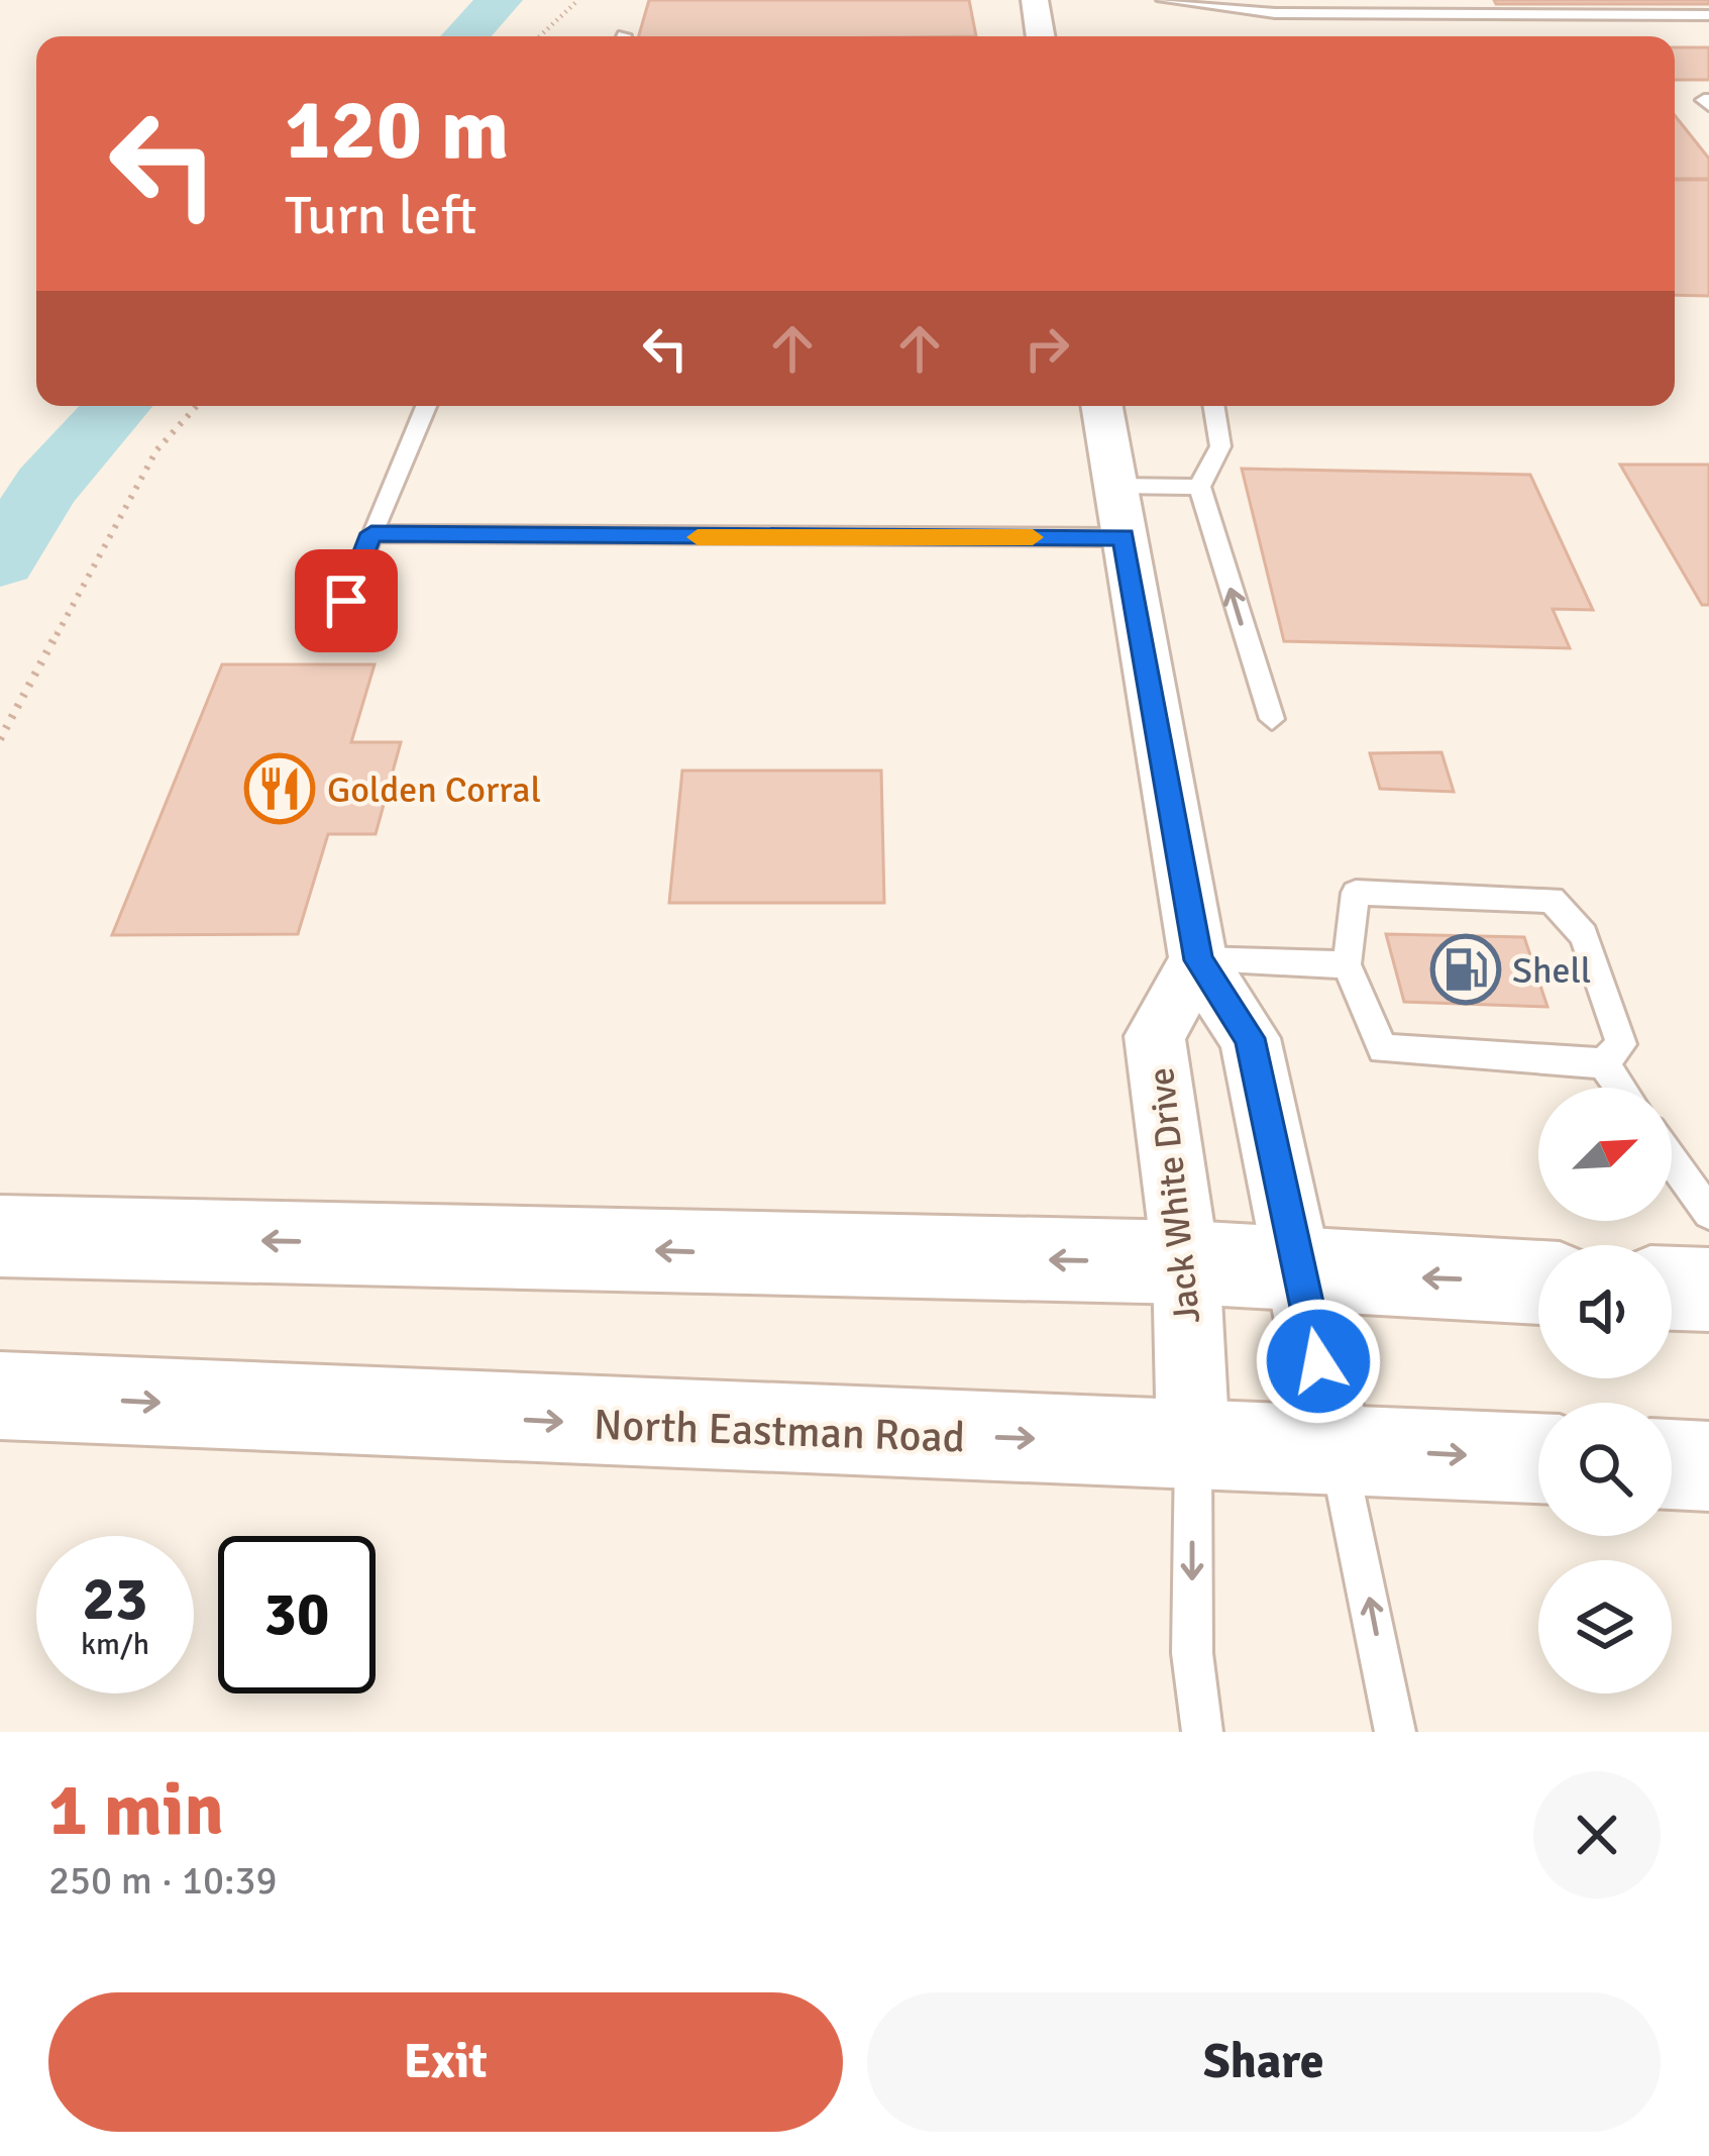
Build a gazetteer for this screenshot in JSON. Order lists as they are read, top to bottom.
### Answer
{
  "streets": {
    "main road": ["North Eastman Road"],
    "street": ["Jack White Drive"]
  },
  "crossings": [
    ["Jack White Drive", "North Eastman Road"]
  ],
  "places": {
    "restaurant": ["Golden Corral"],
    "fuel station": ["Shell"]
  },
  "north": "top right",
  "page": {
    "turn": ["120 m", "Turn left"],
    "speed": "23 km/h",
    "limit": "30",
    "heading": ["1 min", "250 m · 10:39"],
    "buttons": ["Exit", "Share"]
  }
}
